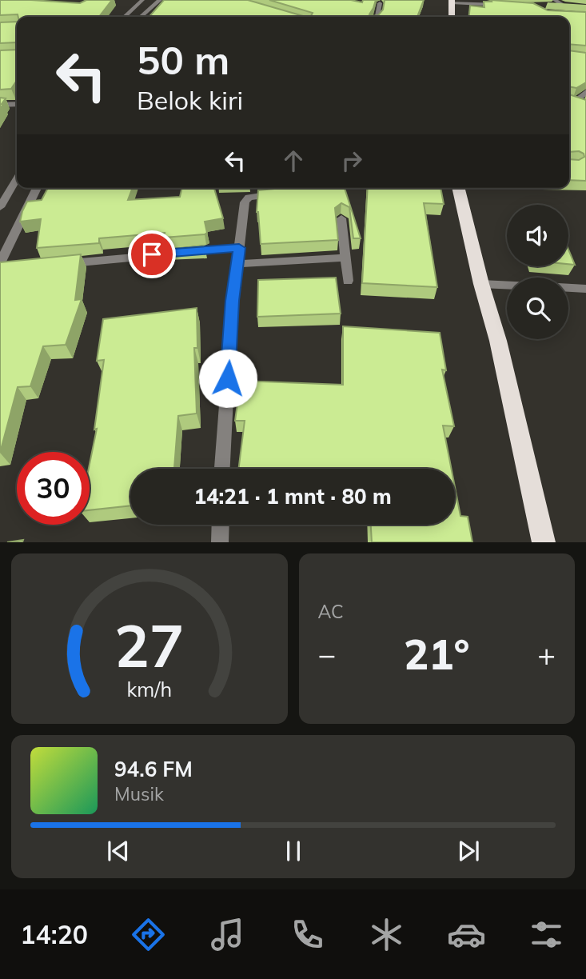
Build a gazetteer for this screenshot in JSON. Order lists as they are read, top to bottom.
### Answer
{
  "page": {
    "turn": ["50 m", "Belok kiri"],
    "limit": "30",
    "trip": "14:21 · 1 mnt · 80 m",
    "tile": "AC",
    "heat": ["−", "21°", "+"],
    "song": ["94.6 FM", "Musik"],
    "tabs": "14:20",
    "gauge": ["27", "km/h"]
  }
}
